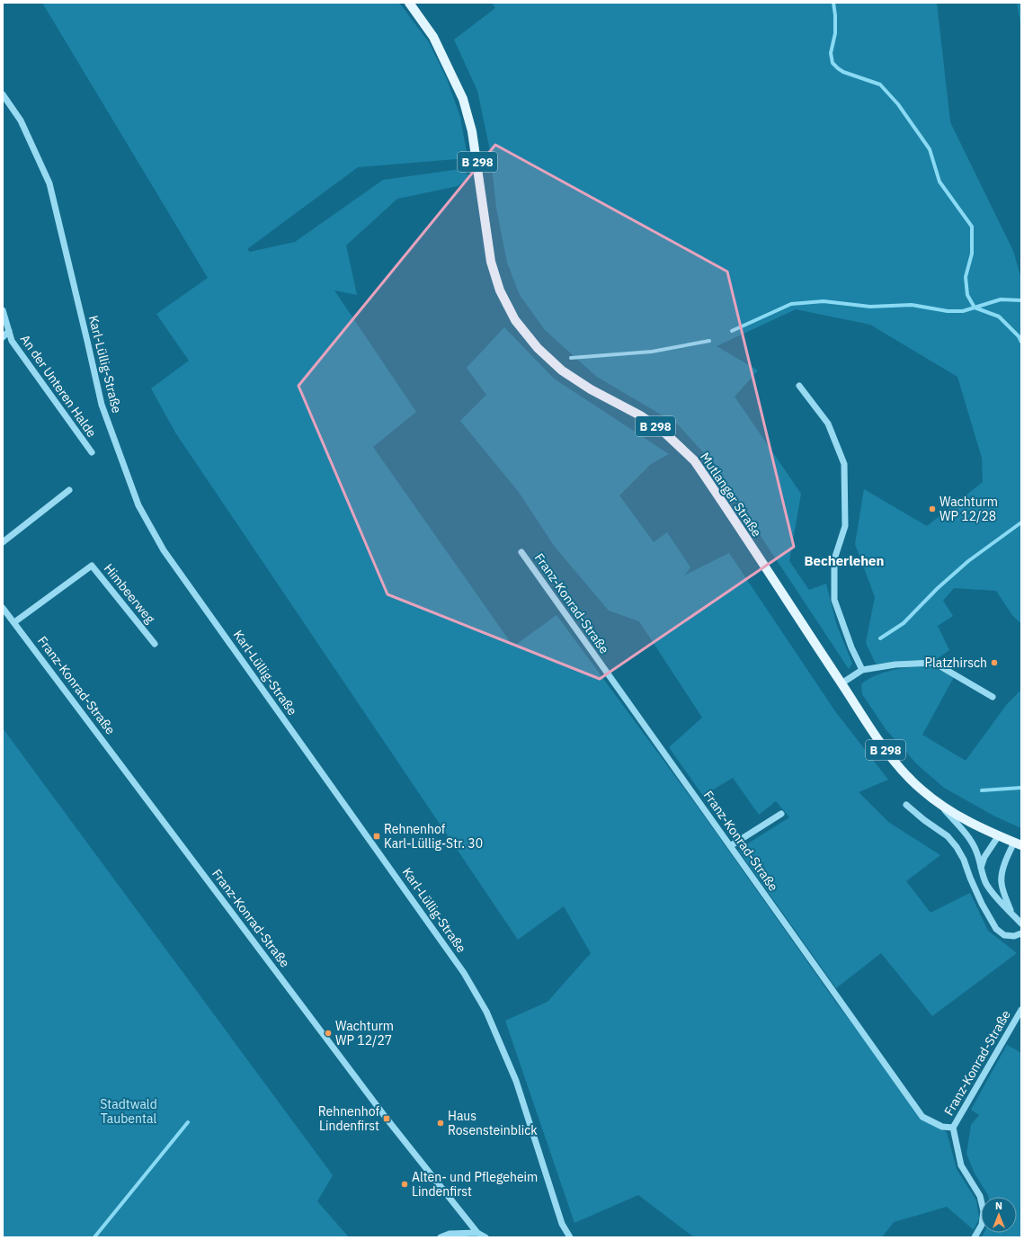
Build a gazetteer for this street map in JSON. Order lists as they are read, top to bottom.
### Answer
{
  "streets": {
    "main road": ["B 298", "Mutlanger Straße"],
    "street": [
      "Karl-Lüllig-Straße",
      "An der Unteren Halde",
      "Himbeerweg",
      "Franz-Konrad-Straße"
    ]
  },
  "crossings": [
    ["Himbeerweg", "Franz-Konrad-Straße"]
  ],
  "districts": ["Becherlehen"],
  "parks": ["Stadtwald Taubental"],
  "places": {
    "other": [
      "Wachturm WP 12/28",
      "Platzhirsch",
      "Wachturm WP 12/27",
      "Haus Rosensteinblick",
      "Alten- und Pflegeheim Lindenfirst"
    ],
    "transit": ["Rehnenhof Karl-Lüllig-Str. 30", "Rehnenhof Lindenfirst"]
  },
  "north": "top"
}
